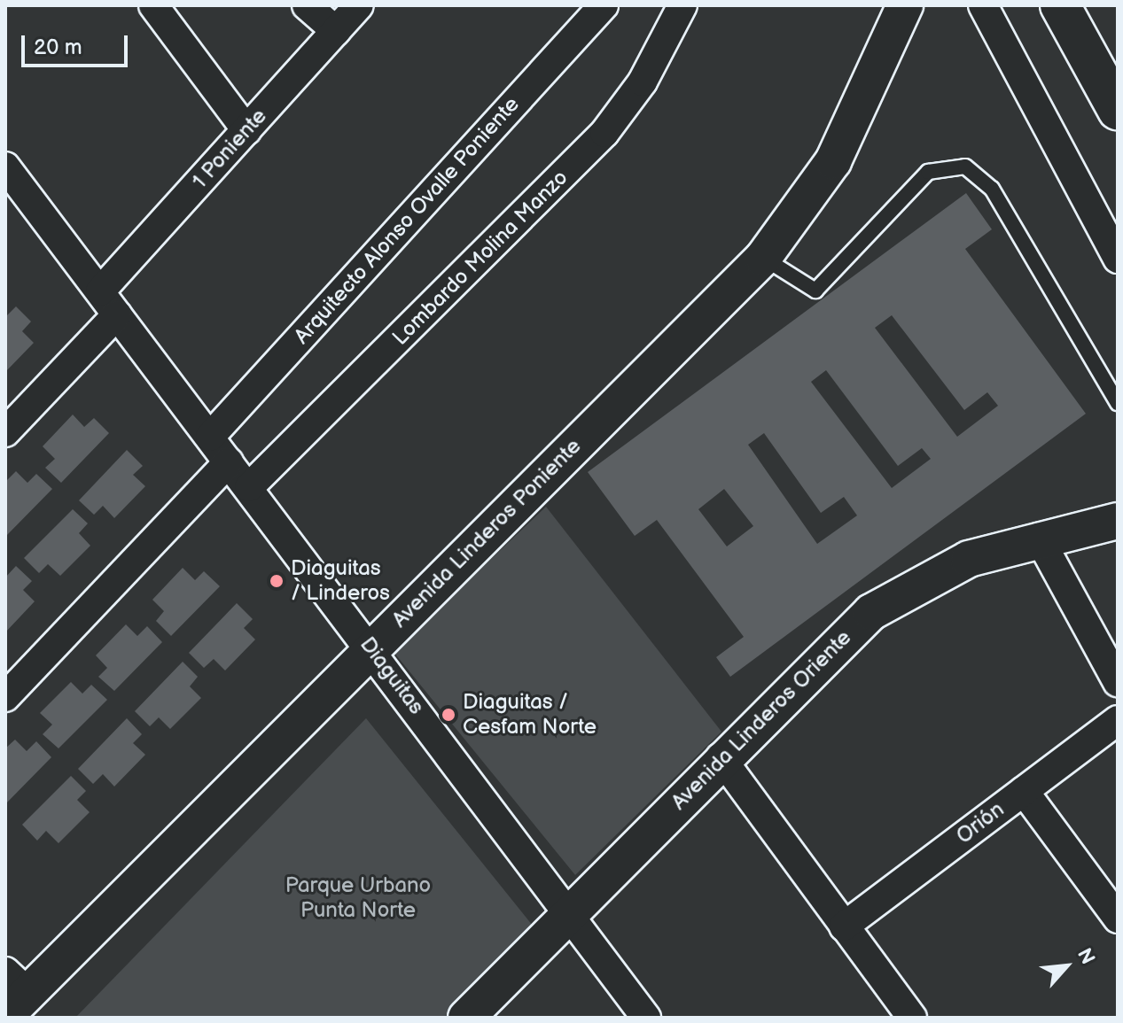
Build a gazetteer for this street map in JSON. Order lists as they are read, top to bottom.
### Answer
{
  "streets": {
    "street": [
      "1 Poniente",
      "Arquitecto Alonso Ovalle Poniente",
      "Lombardo Molina Manzo",
      "Avenida Linderos Poniente",
      "Diaguitas",
      "Avenida Linderos Oriente",
      "Orión"
    ]
  },
  "crossings": [
    ["1 Poniente", "Diaguitas"],
    ["Arquitecto Alonso Ovalle Poniente", "Diaguitas"],
    ["Lombardo Molina Manzo", "Diaguitas"],
    ["Avenida Linderos Poniente", "Diaguitas"],
    ["Diaguitas", "Avenida Linderos Oriente"]
  ],
  "parks": ["Parque Urbano Punta Norte"],
  "places": ["Diaguitas / Linderos", "Diaguitas / Cesfam Norte"],
  "scale_bar": "20 m",
  "north": "top right"
}
